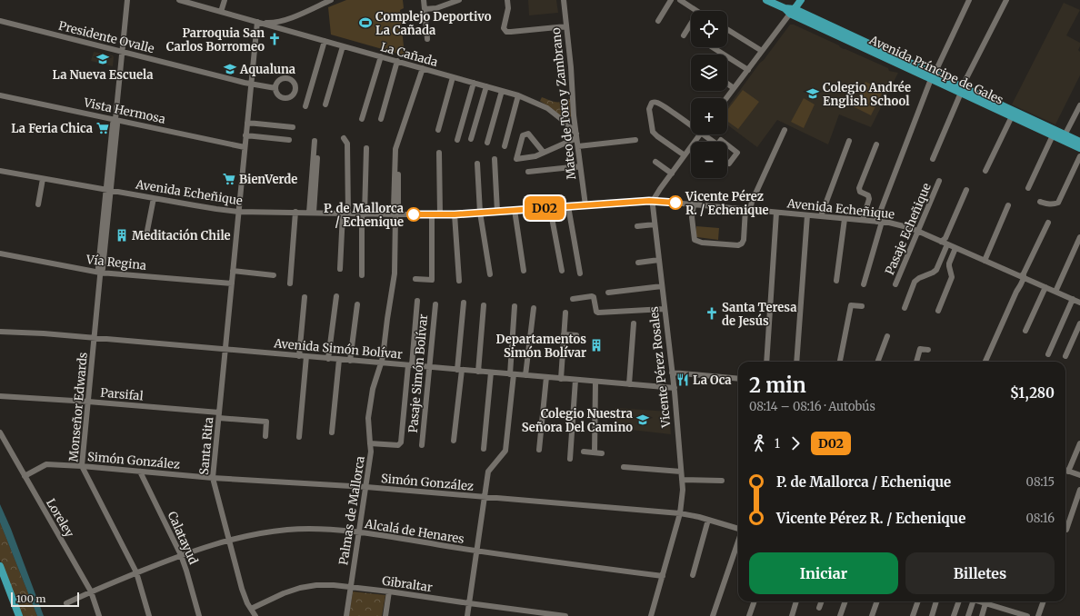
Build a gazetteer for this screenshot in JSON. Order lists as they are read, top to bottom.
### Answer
{
  "streets": {
    "main road": ["Avenida Príncipe de Gales"],
    "street": [
      "Presidente Ovalle",
      "La Cañada",
      "Mateo de Toro y Zambrano",
      "Vista Hermosa",
      "Avenida Echeñique",
      "Pasaje Echeñique",
      "Vía Regina",
      "Avenida Simón Bolívar",
      "Vicente Pérez Rosales",
      "Pasaje Simón Bolívar",
      "Parsifal",
      "Monseñor Edwards",
      "Santa Rita",
      "Simón González",
      "Palmas de Mallorca",
      "Loreley",
      "Alcalá de Henares",
      "Calatayud",
      "Gibraltar"
    ]
  },
  "crossings": [
    ["Presidente Ovalle", "Monseñor Edwards"],
    ["Presidente Ovalle", "Santa Rita"],
    ["La Cañada", "Mateo de Toro y Zambrano"],
    ["La Cañada", "Santa Rita"],
    ["La Cañada", "Palmas de Mallorca"],
    ["Avenida Príncipe de Gales", "Pasaje Echeñique"],
    ["Mateo de Toro y Zambrano", "Avenida Echeñique"],
    ["Vista Hermosa", "Monseñor Edwards"],
    ["Vista Hermosa", "Santa Rita"],
    ["Avenida Echeñique", "Pasaje Echeñique"],
    ["Avenida Echeñique", "Vicente Pérez Rosales"],
    ["Avenida Echeñique", "Monseñor Edwards"],
    ["Avenida Echeñique", "Santa Rita"],
    ["Avenida Echeñique", "Palmas de Mallorca"],
    ["Vía Regina", "Monseñor Edwards"],
    ["Vía Regina", "Santa Rita"],
    ["Avenida Simón Bolívar", "Vicente Pérez Rosales"],
    ["Avenida Simón Bolívar", "Pasaje Simón Bolívar"],
    ["Avenida Simón Bolívar", "Monseñor Edwards"],
    ["Avenida Simón Bolívar", "Santa Rita"],
    ["Avenida Simón Bolívar", "Palmas de Mallorca"],
    ["Vicente Pérez Rosales", "Simón González"],
    ["Vicente Pérez Rosales", "Alcalá de Henares"],
    ["Pasaje Simón Bolívar", "Palmas de Mallorca"],
    ["Parsifal", "Monseñor Edwards"],
    ["Parsifal", "Santa Rita"],
    ["Monseñor Edwards", "Simón González"],
    ["Monseñor Edwards", "Alcalá de Henares"],
    ["Santa Rita", "Simón González"],
    ["Santa Rita", "Alcalá de Henares"],
    ["Santa Rita", "Gibraltar"],
    ["Simón González", "Palmas de Mallorca"],
    ["Simón González", "Loreley"],
    ["Simón González", "Calatayud"],
    ["Palmas de Mallorca", "Alcalá de Henares"],
    ["Palmas de Mallorca", "Gibraltar"],
    ["Loreley", "Alcalá de Henares"],
    ["Alcalá de Henares", "Calatayud"]
  ],
  "places": {
    "sports": ["Complejo Deportivo La Cañada"],
    "church": ["Parroquia San Carlos Borromeo", "Santa Teresa de Jesús"],
    "school or university": [
      "La Nueva Escuela",
      "Aqualuna",
      "Colegio Andrée English School",
      "Colegio Nuestra Señora Del Camino"
    ],
    "supermarket": ["La Feria Chica", "BienVerde"],
    "other": ["Vicente Pérez R. / Echenique", "P. de Mallorca / Echenique"],
    "building": ["Meditación Chile", "Departamentos Simón Bolívar"],
    "restaurant": ["La Oca"]
  },
  "lines": ["bus line D02"],
  "scale_bar": "100 m",
  "page": {
    "on_map": "D02",
    "map_buttons": ["+", "−"],
    "heading": ["2 min", "08:14 – 08:16 · Autobús", "$1,280"],
    "legs": ["1", "D02"],
    "list": [
      {
        "name": "P. de Mallorca / Echenique",
        "value": "08:15"
      },
      {
        "name": "Vicente Pérez R. / Echenique",
        "value": "08:16"
      }
    ],
    "buttons": ["Iniciar", "Billetes"],
    "scale": "100 m"
  }
}
